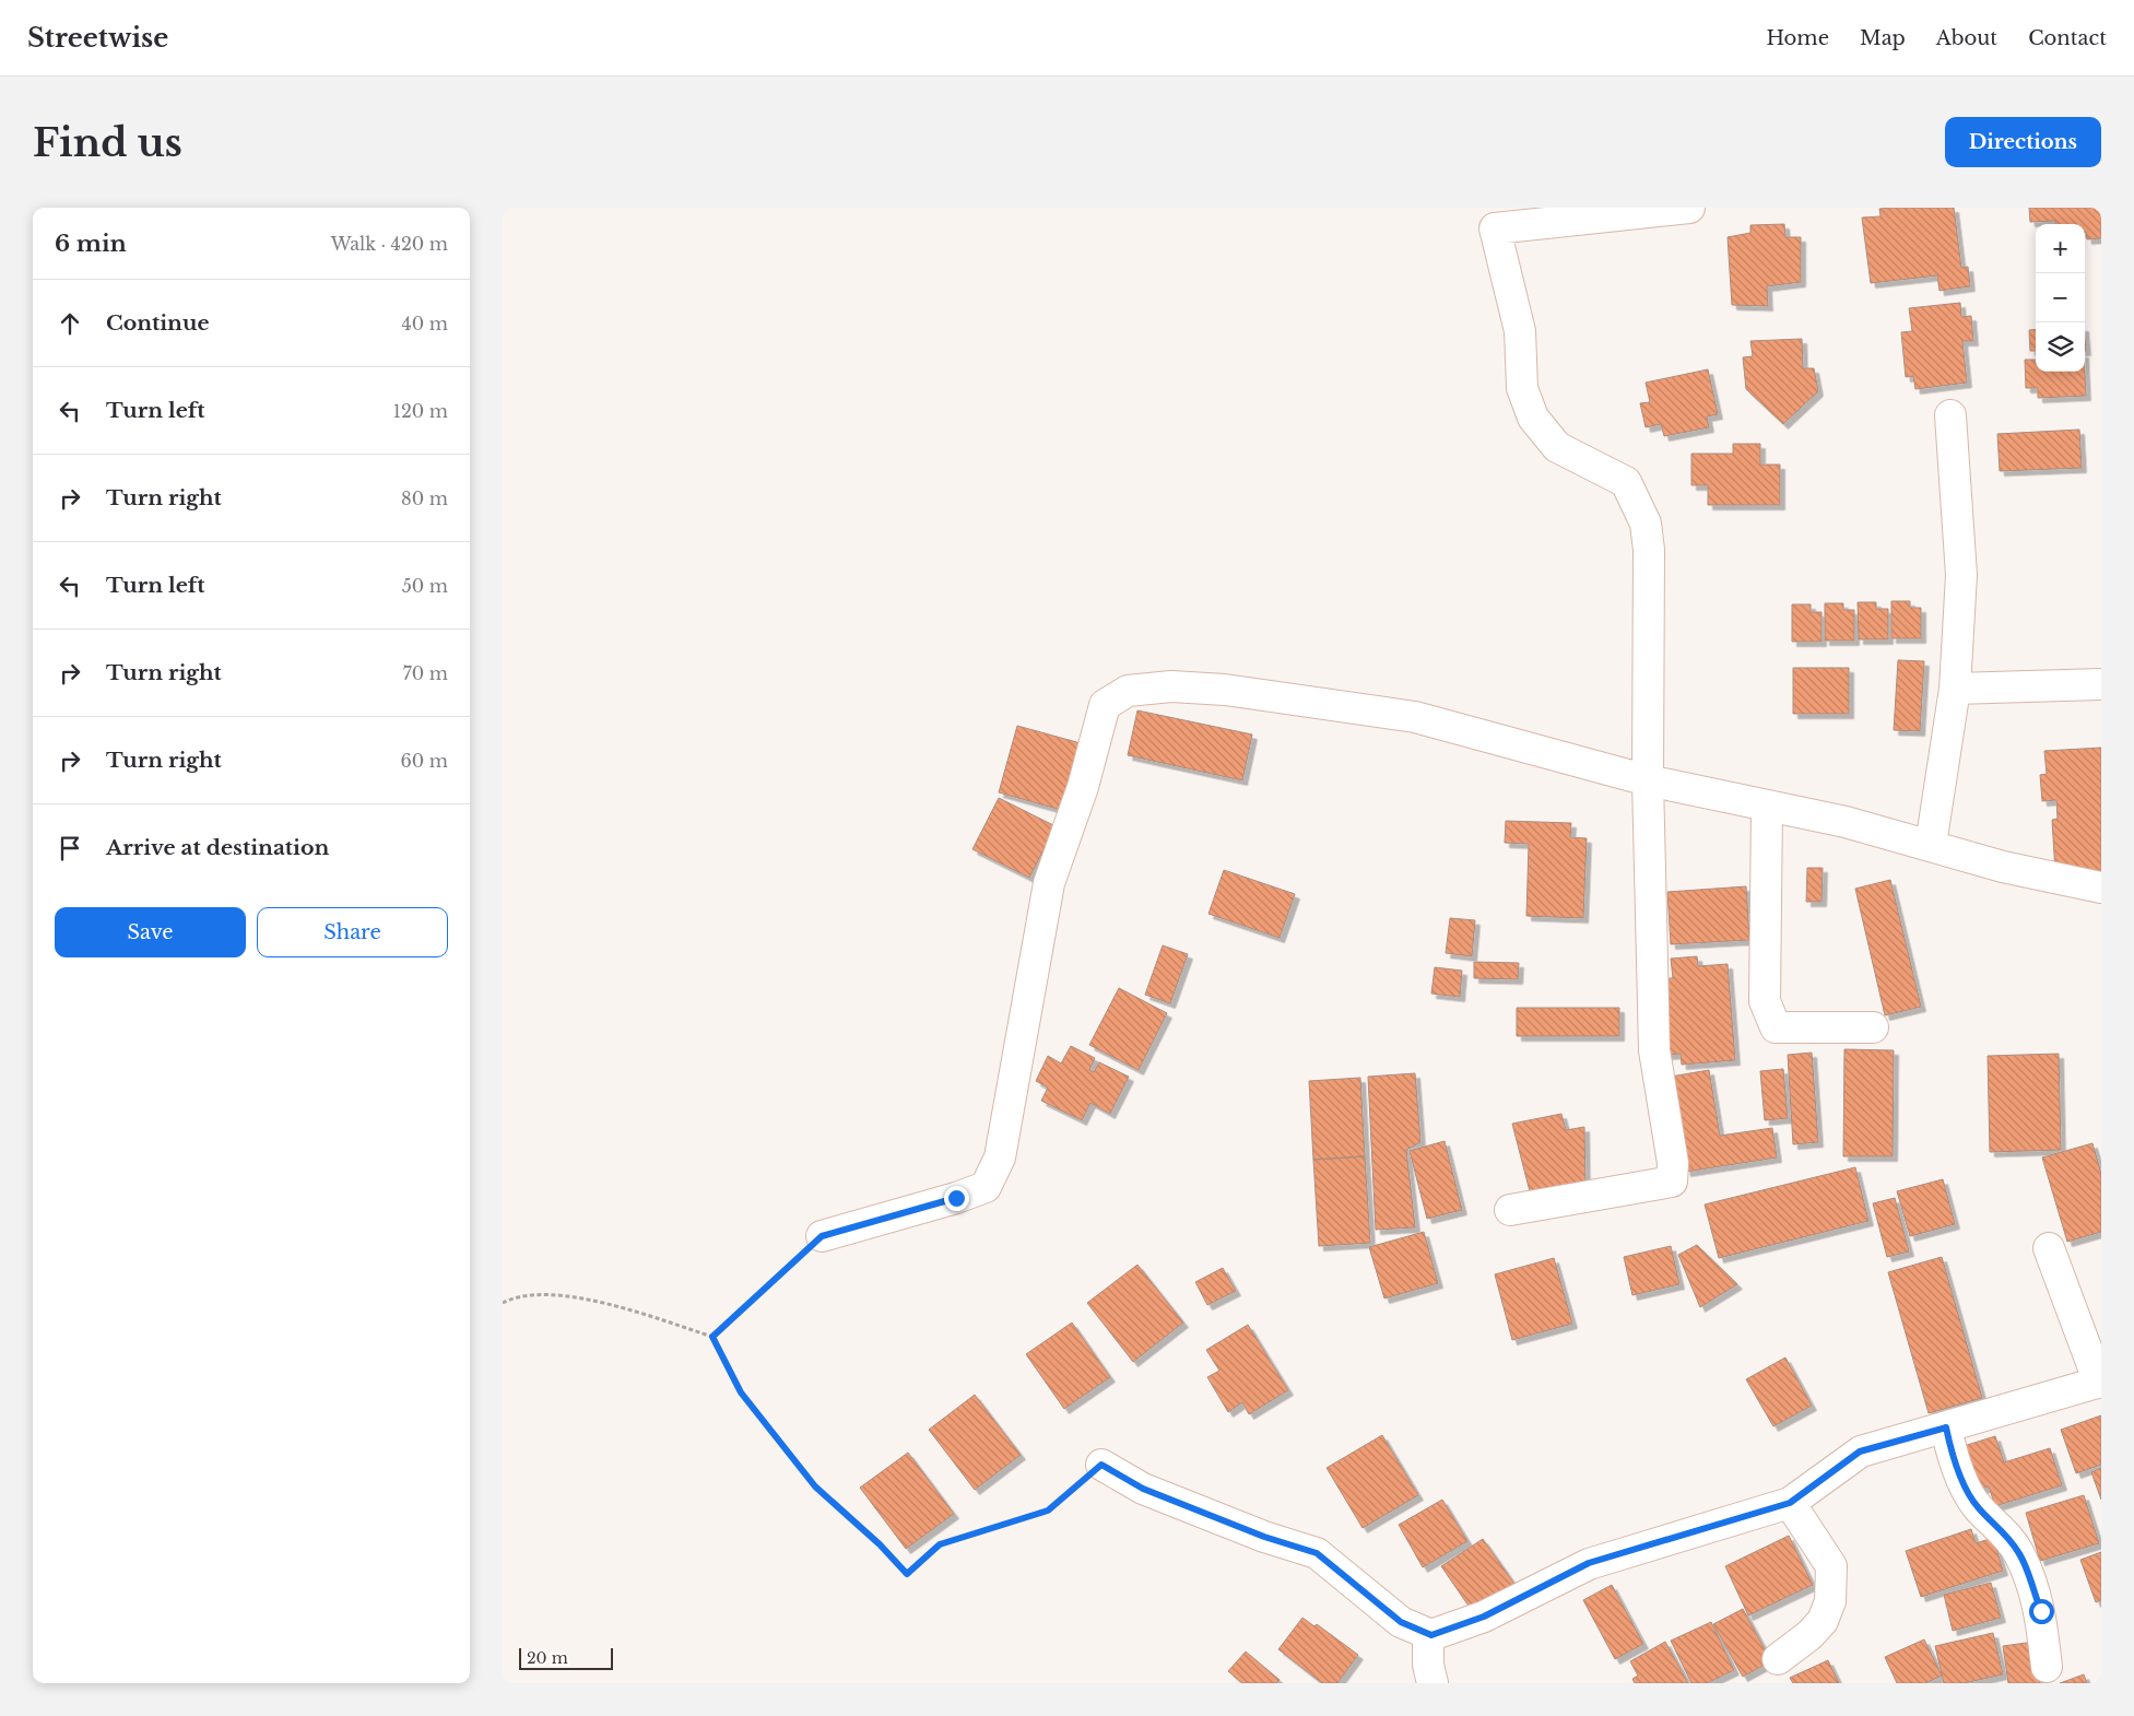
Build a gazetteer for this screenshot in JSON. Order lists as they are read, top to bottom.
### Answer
{
  "scale_bar": "20 m",
  "page": {
    "header": "Streetwise",
    "nav": [
      "Home",
      "Map",
      "About",
      "Contact"
    ],
    "buttons": [
      "Directions",
      ["Save", "Share"]
    ],
    "title": "Find us",
    "heading": ["6 min", "Walk · 420 m"],
    "map_buttons": ["+", "−"],
    "list": [
      ["Continue", "40 m"],
      ["Turn left", "120 m"],
      ["Turn right", "80 m"],
      ["Turn left", "50 m"],
      ["Turn right", "70 m"],
      ["Turn right", "60 m"],
      "Arrive at destination"
    ],
    "scale": "20 m"
  }
}
